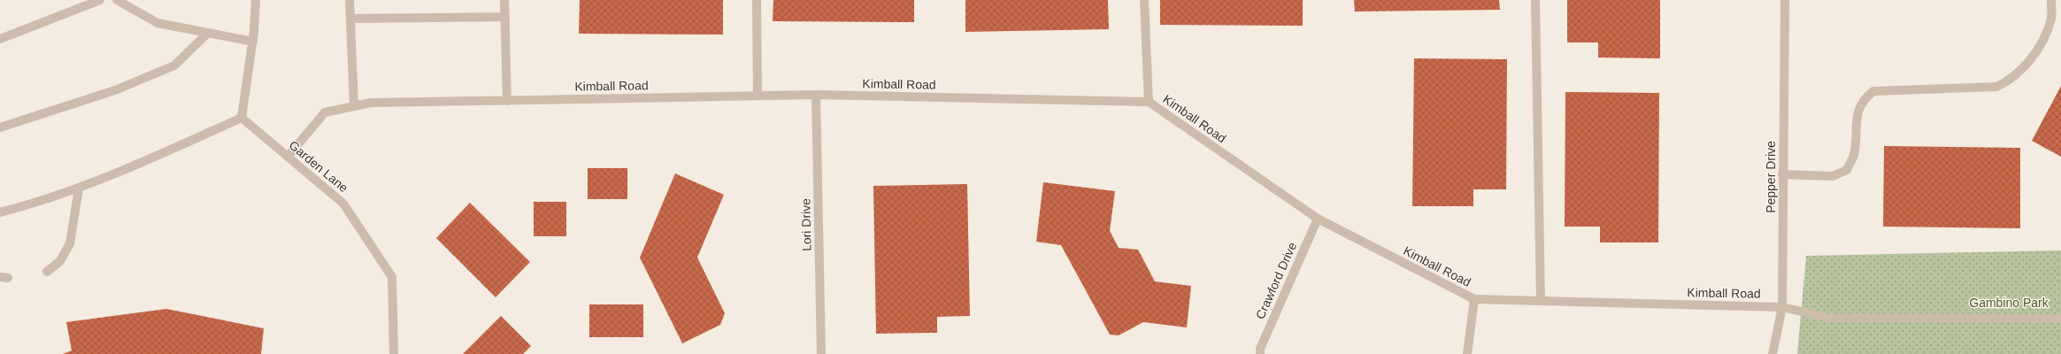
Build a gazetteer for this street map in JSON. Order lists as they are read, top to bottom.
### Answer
{
  "streets": {
    "street": [
      "Kimball Road",
      "Garden Lane",
      "Pepper Drive",
      "Lori Drive",
      "Crawford Drive"
    ]
  },
  "crossings": [
    ["Kimball Road", "Garden Lane"],
    ["Kimball Road", "Pepper Drive"],
    ["Kimball Road", "Lori Drive"],
    ["Kimball Road", "Crawford Drive"]
  ],
  "parks": ["Gambino Park"]
}
